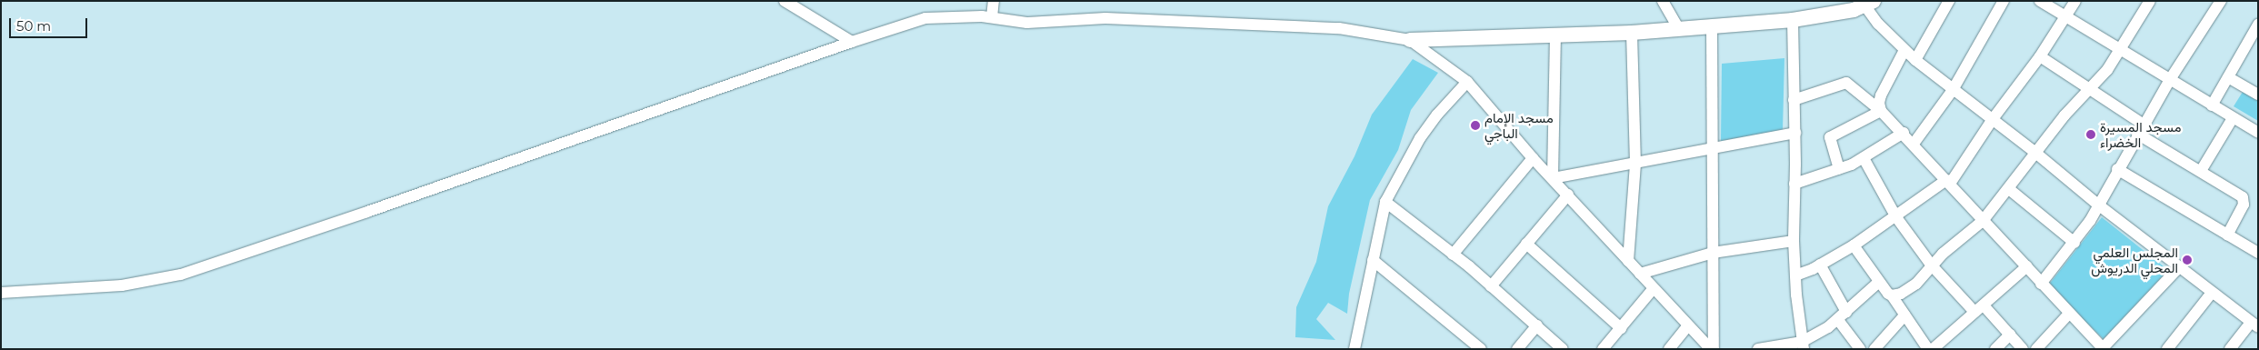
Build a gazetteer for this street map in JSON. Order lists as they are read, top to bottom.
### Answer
{
  "places": ["مسجد الإمام الباجي", "مسجد المسيرة الخضراء", "المجلس العلمي المحلي الدريوش"],
  "scale_bar": "50 m"
}
